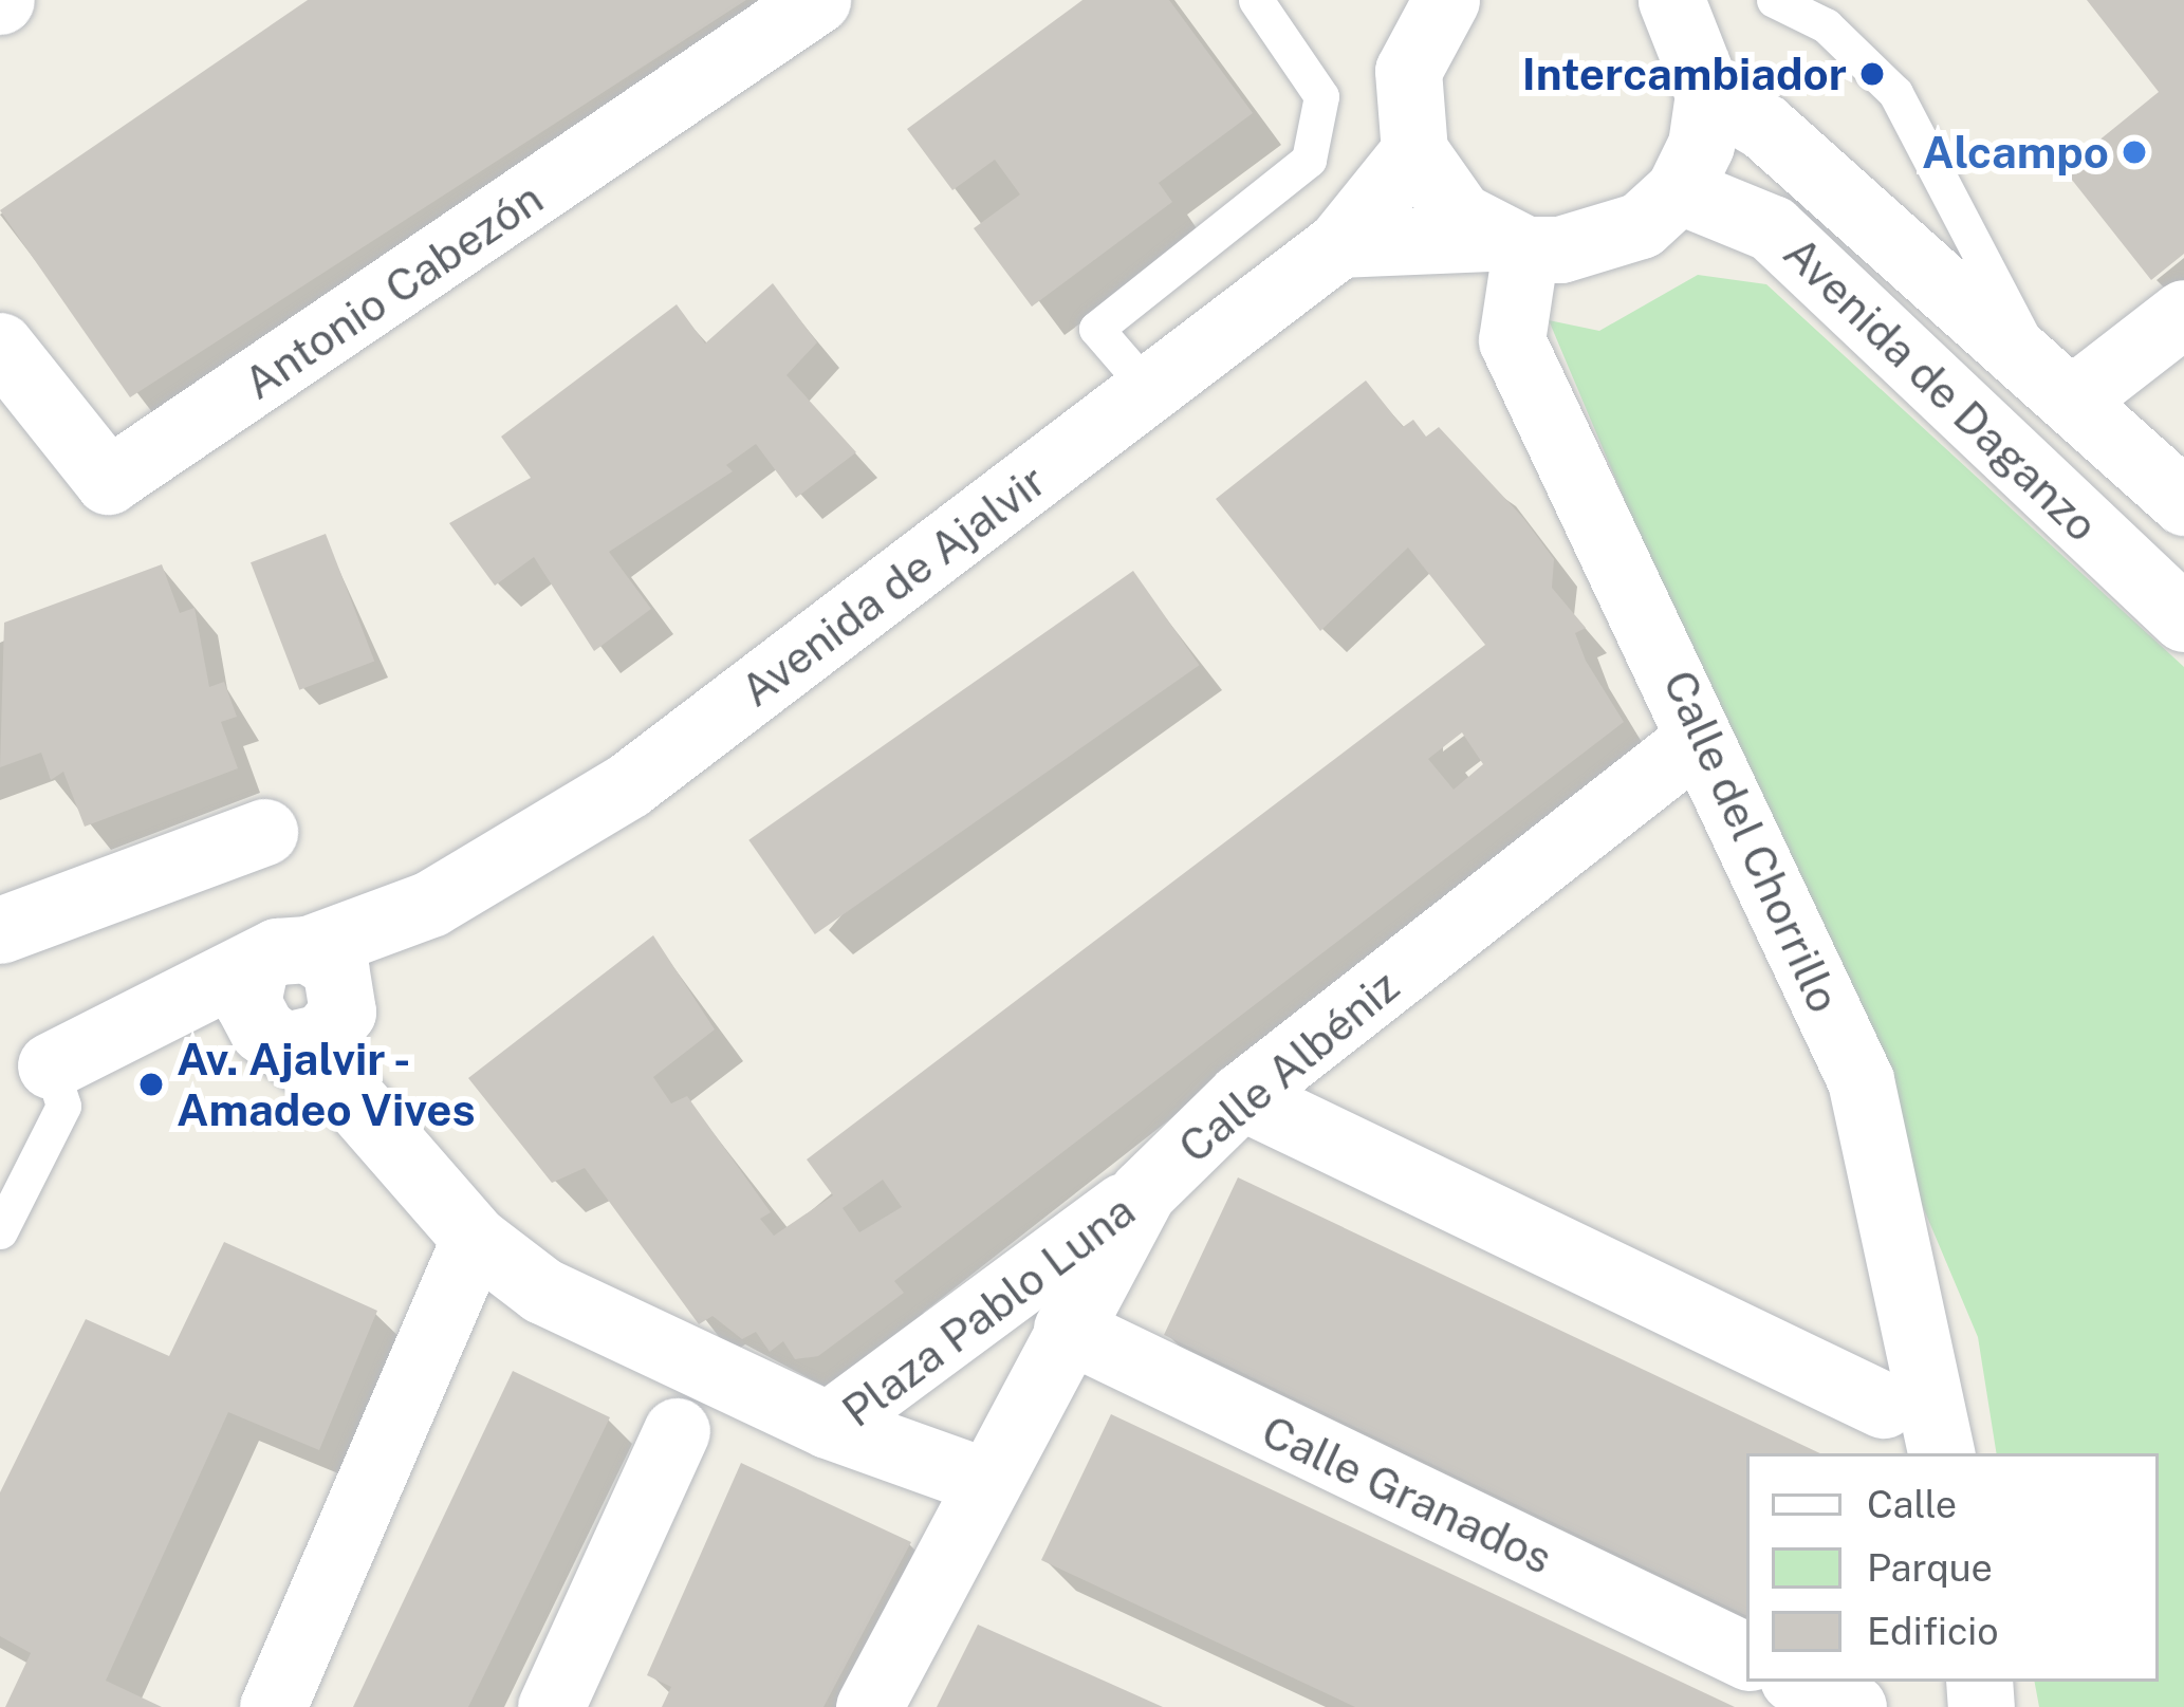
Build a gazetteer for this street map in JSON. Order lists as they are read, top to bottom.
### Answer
{
  "streets": {
    "street": [
      "Antonio Cabezón",
      "Avenida de Daganzo",
      "Avenida de Ajalvir",
      "Calle del Chorrillo",
      "Calle Albéniz",
      "Plaza Pablo Luna",
      "Calle Granados"
    ]
  },
  "crossings": [
    ["Calle del Chorrillo", "Calle Albéniz"],
    ["Calle Albéniz", "Plaza Pablo Luna"],
    ["Calle Albéniz", "Calle Granados"]
  ],
  "places": ["Intercambiador", "Alcampo", "Av. Ajalvir - Amadeo Vives"],
  "legend": ["Calle", "Parque", "Edificio"]
}
